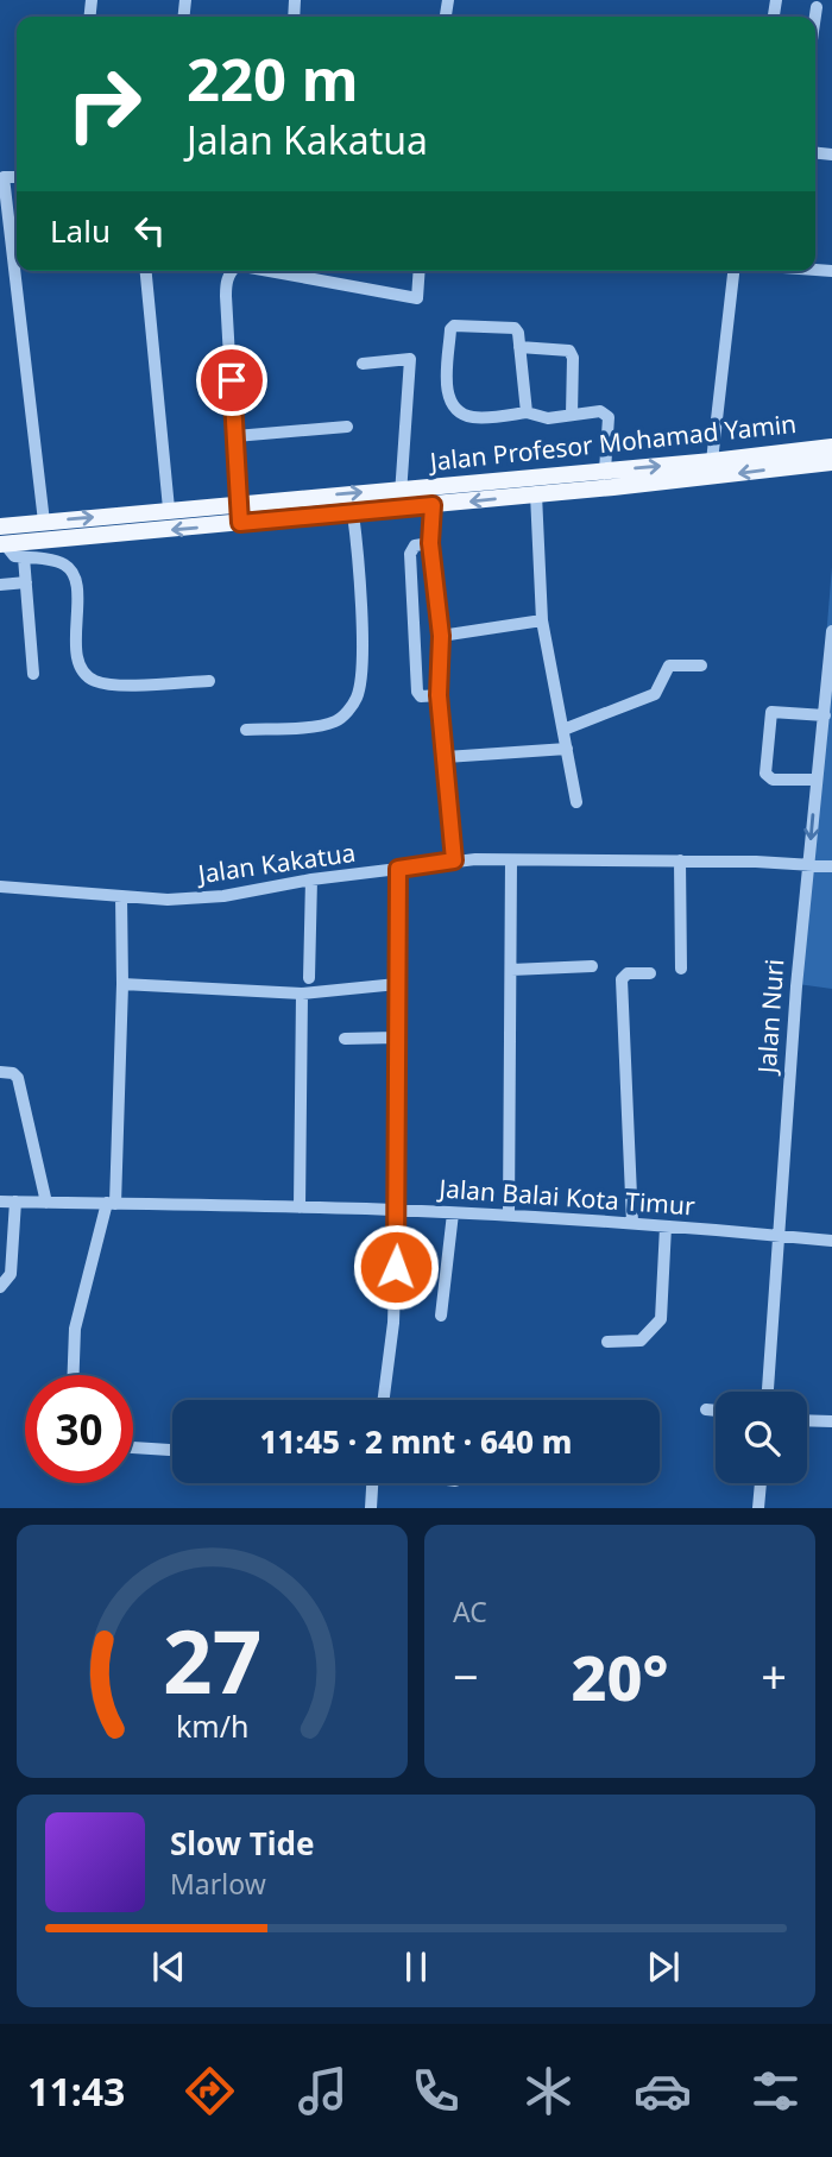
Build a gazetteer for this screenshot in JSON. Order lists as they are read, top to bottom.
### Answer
{
  "streets": {
    "main road": ["Jalan Profesor Mohamad Yamin"],
    "street": ["Jalan Kakatua", "Jalan Nuri", "Jalan Balai Kota Timur"]
  },
  "crossings": [
    ["Jalan Kakatua", "Jalan Nuri"],
    ["Jalan Nuri", "Jalan Balai Kota Timur"]
  ],
  "page": {
    "turn": ["220 m", "Jalan Kakatua"],
    "then": "Lalu",
    "limit": "30",
    "trip": "11:45 · 2 mnt · 640 m",
    "tile": "AC",
    "heat": ["−", "20°", "+"],
    "song": ["Slow Tide", "Marlow"],
    "tabs": "11:43",
    "gauge": ["27", "km/h"]
  }
}
